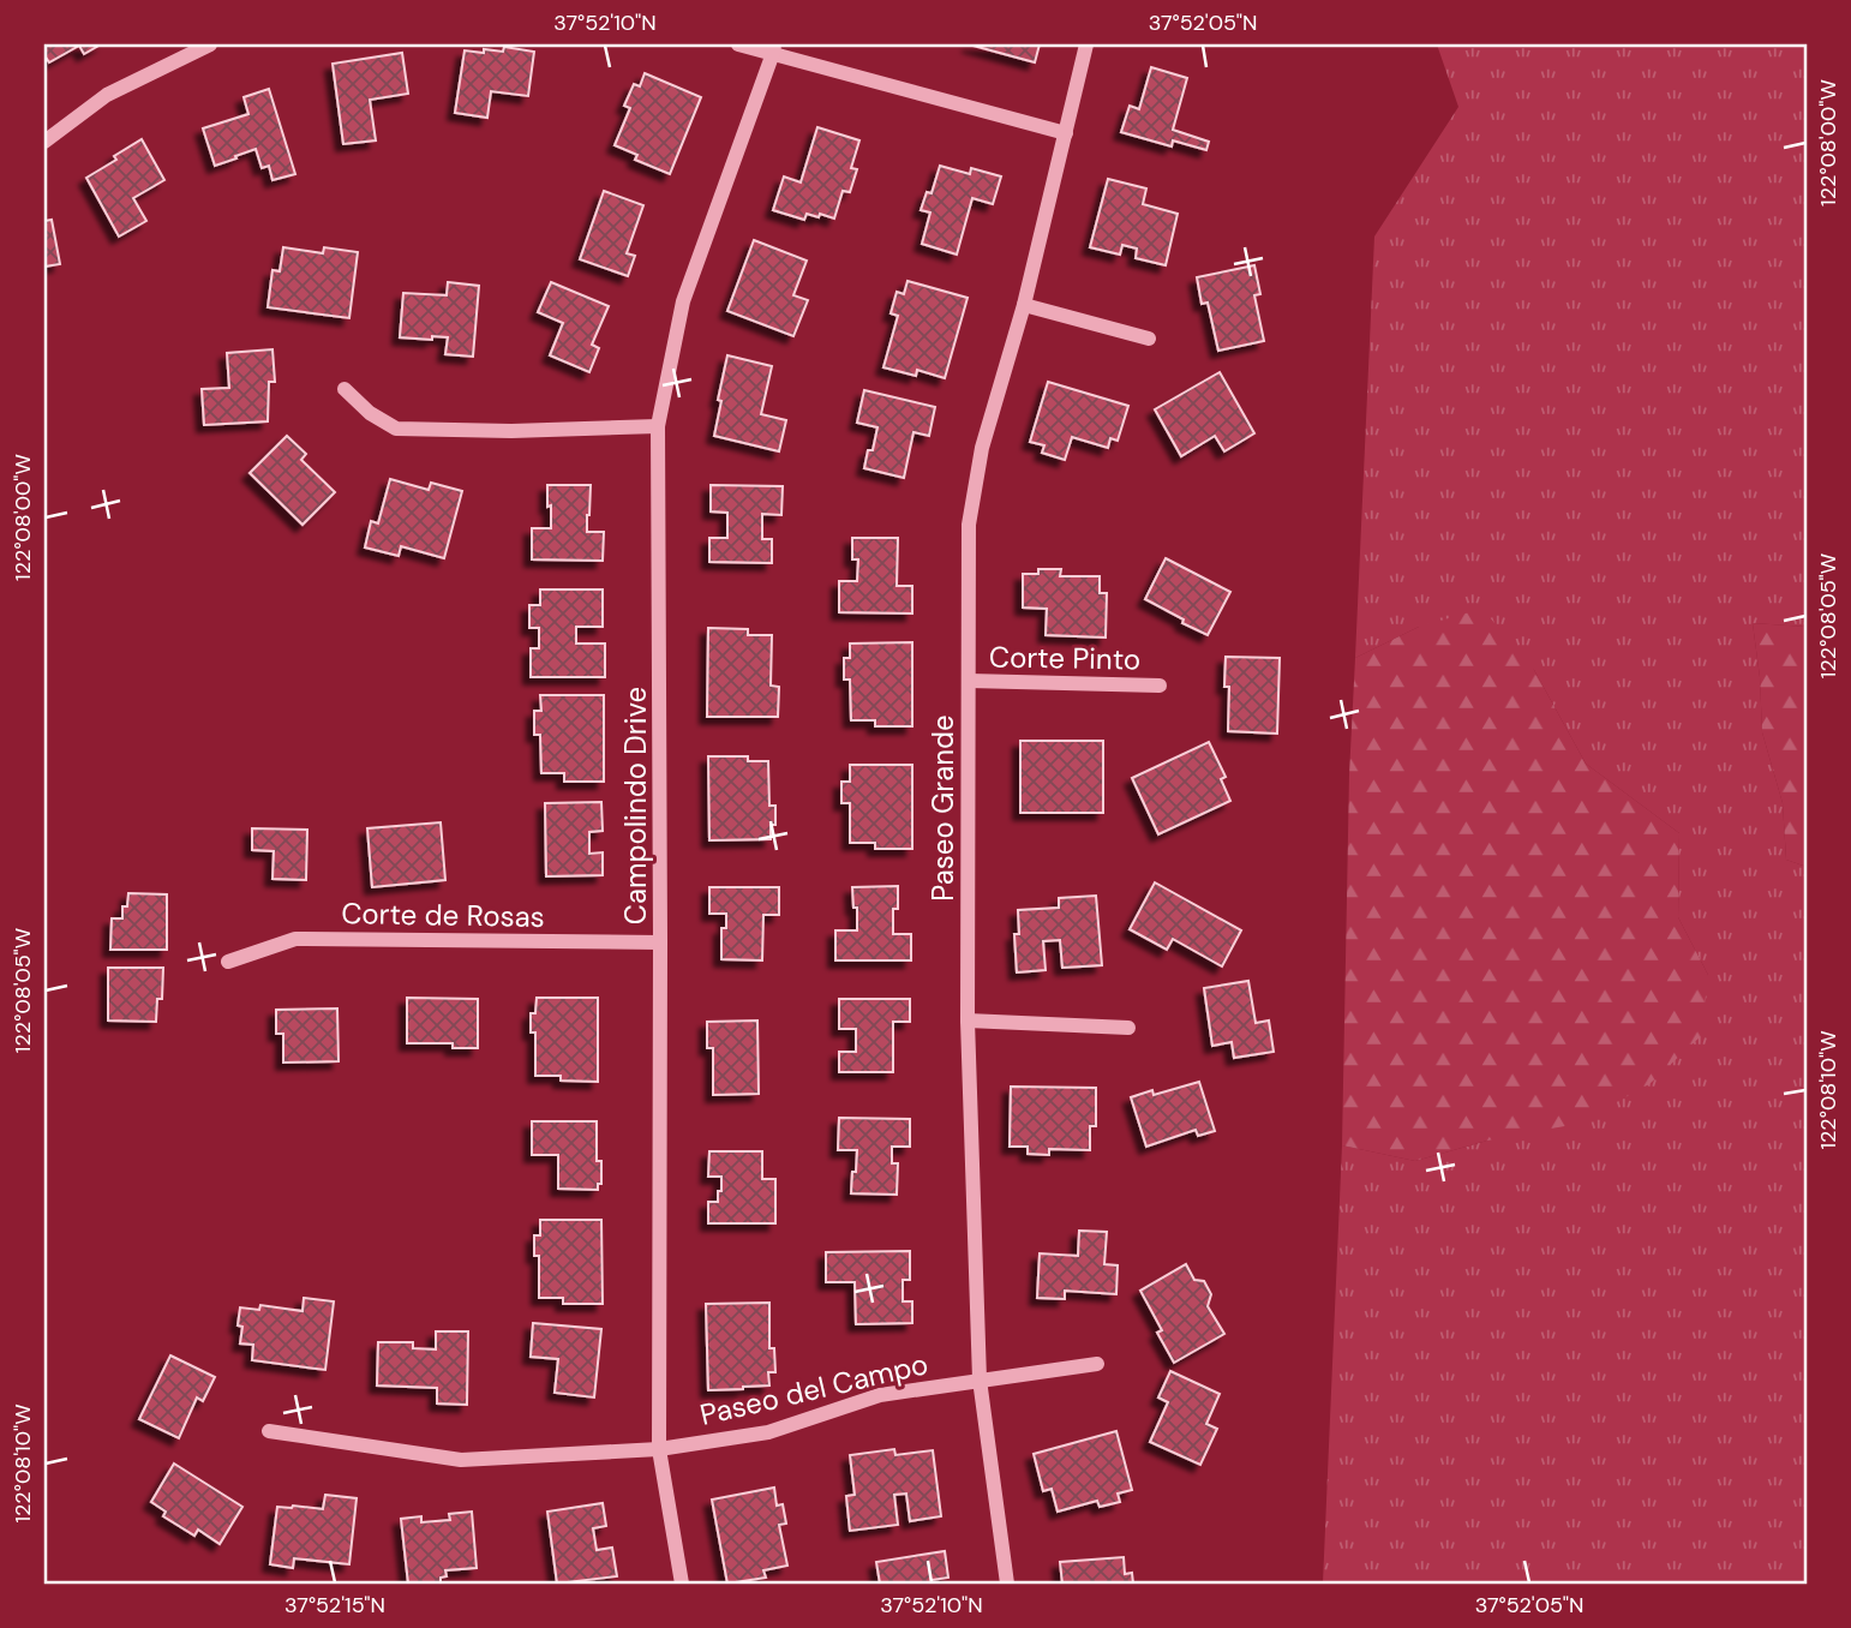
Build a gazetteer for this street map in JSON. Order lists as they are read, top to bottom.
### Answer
{
  "streets": {
    "street": [
      "Corte Pinto",
      "Campolindo Drive",
      "Paseo Grande",
      "Corte de Rosas",
      "Paseo del Campo"
    ]
  },
  "crossings": [
    ["Corte Pinto", "Paseo Grande"],
    ["Campolindo Drive", "Corte de Rosas"],
    ["Campolindo Drive", "Paseo del Campo"],
    ["Paseo Grande", "Paseo del Campo"]
  ],
  "coordinates": [
    "37°52'10\"N",
    "37°52'05\"N",
    "122°08'00\"W",
    "122°08'05\"W",
    "122°08'10\"W",
    "37°52'15\"N"
  ]
}
